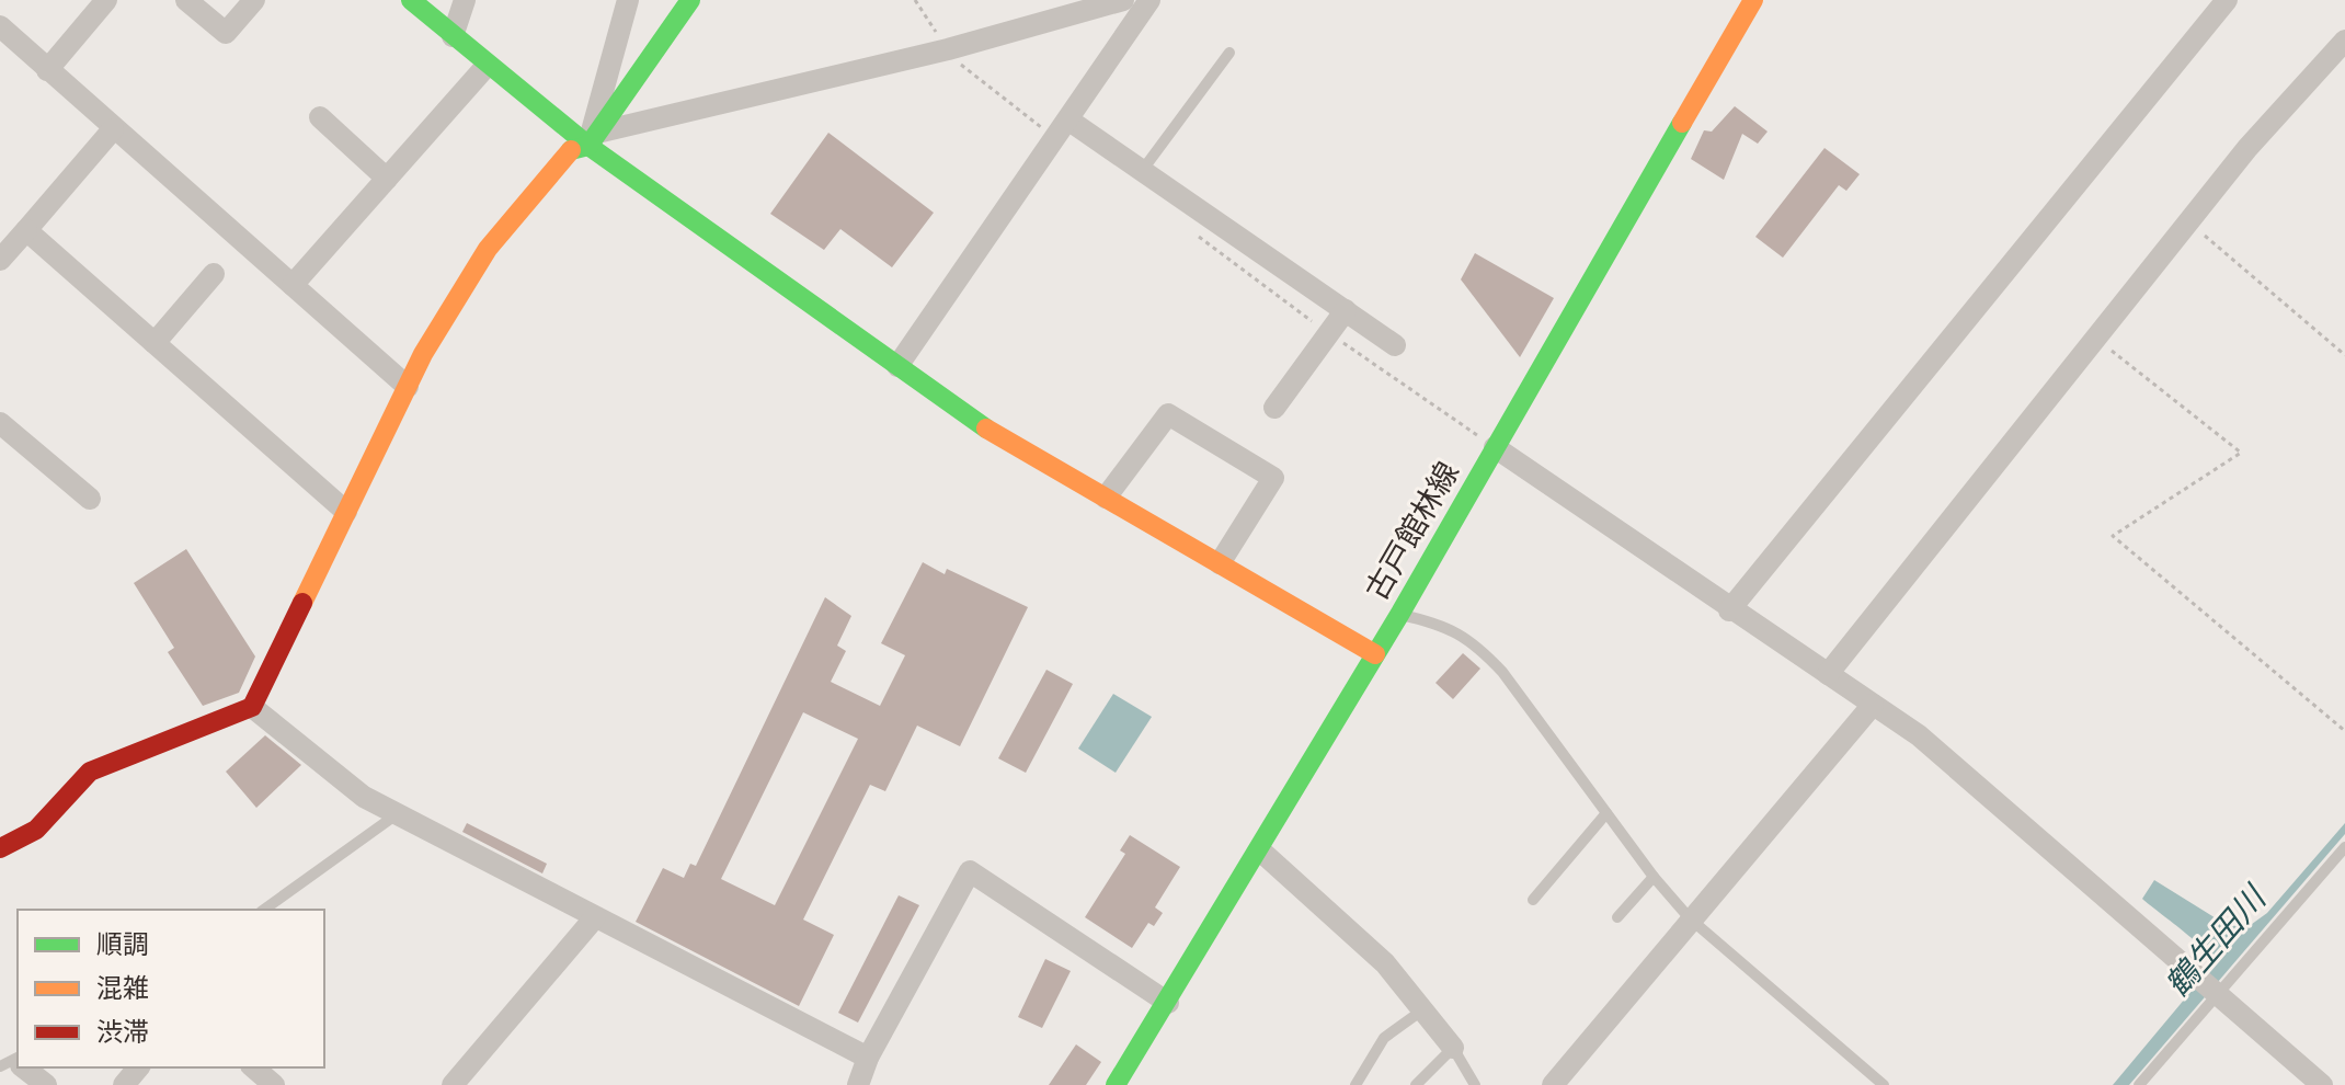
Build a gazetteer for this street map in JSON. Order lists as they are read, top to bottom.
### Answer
{
  "streets": {
    "street": ["古戸館林線"]
  },
  "water": ["鶴生田川"],
  "legend": ["順調", "混雑", "渋滞"]
}
